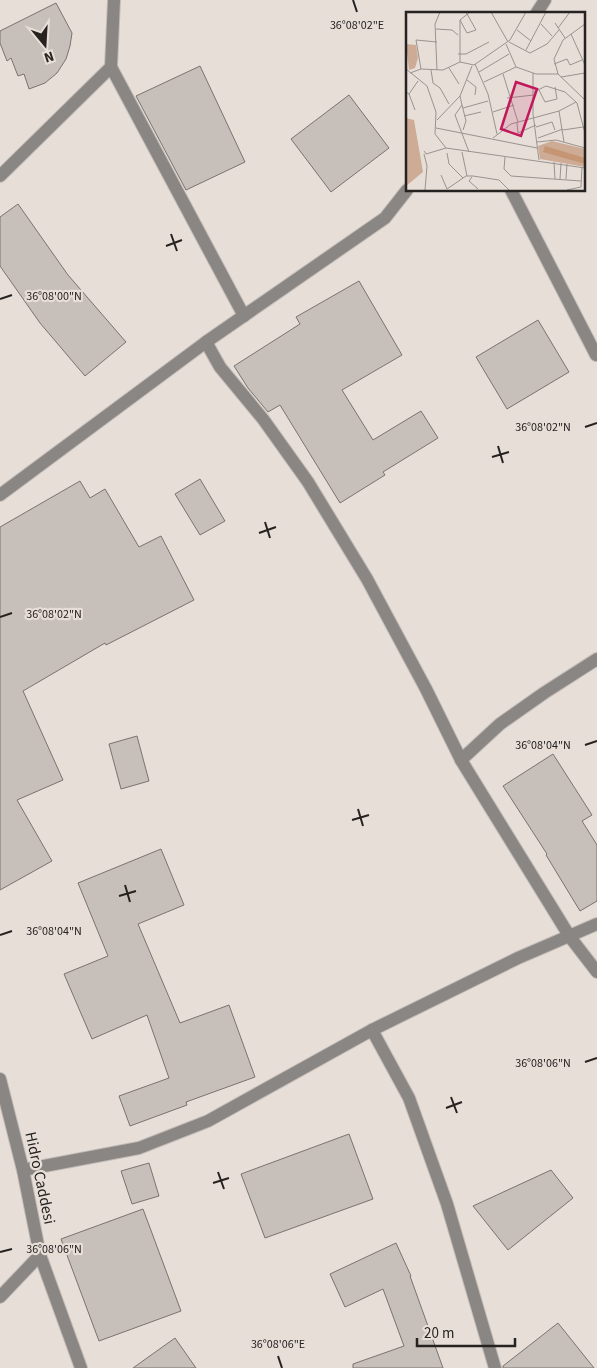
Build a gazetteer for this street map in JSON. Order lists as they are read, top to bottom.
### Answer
{
  "streets": {
    "street": ["Hidro Caddesi"]
  },
  "scale_bar": "20 m",
  "north": "bottom",
  "coordinates": [
    "36°08'02\"E",
    "36°08'00\"N",
    "36°08'02\"N",
    "36°08'04\"N",
    "36°08'06\"N",
    "36°08'06\"E"
  ]
}
